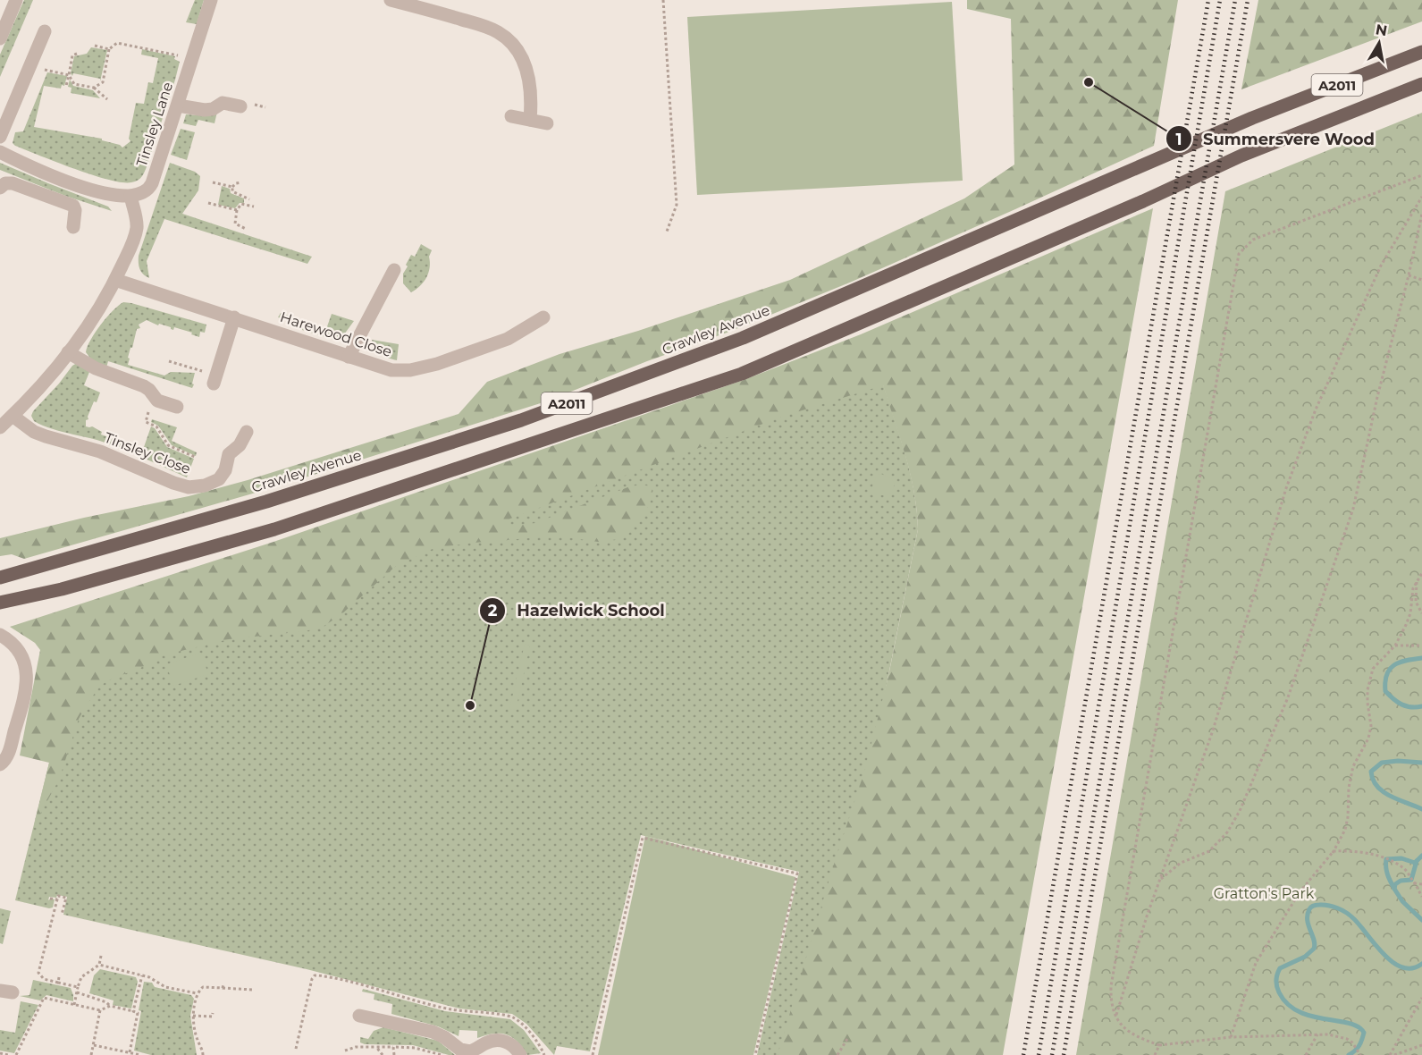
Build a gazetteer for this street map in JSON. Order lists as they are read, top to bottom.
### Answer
{
  "streets": {
    "main road": ["A2011", "Crawley Avenue"],
    "street": ["Tinsley Lane", "Harewood Close", "Tinsley Close"]
  },
  "parks": ["Gratton's Park"],
  "places": ["Summersvere Wood", "Hazelwick School"],
  "north": "top"
}
